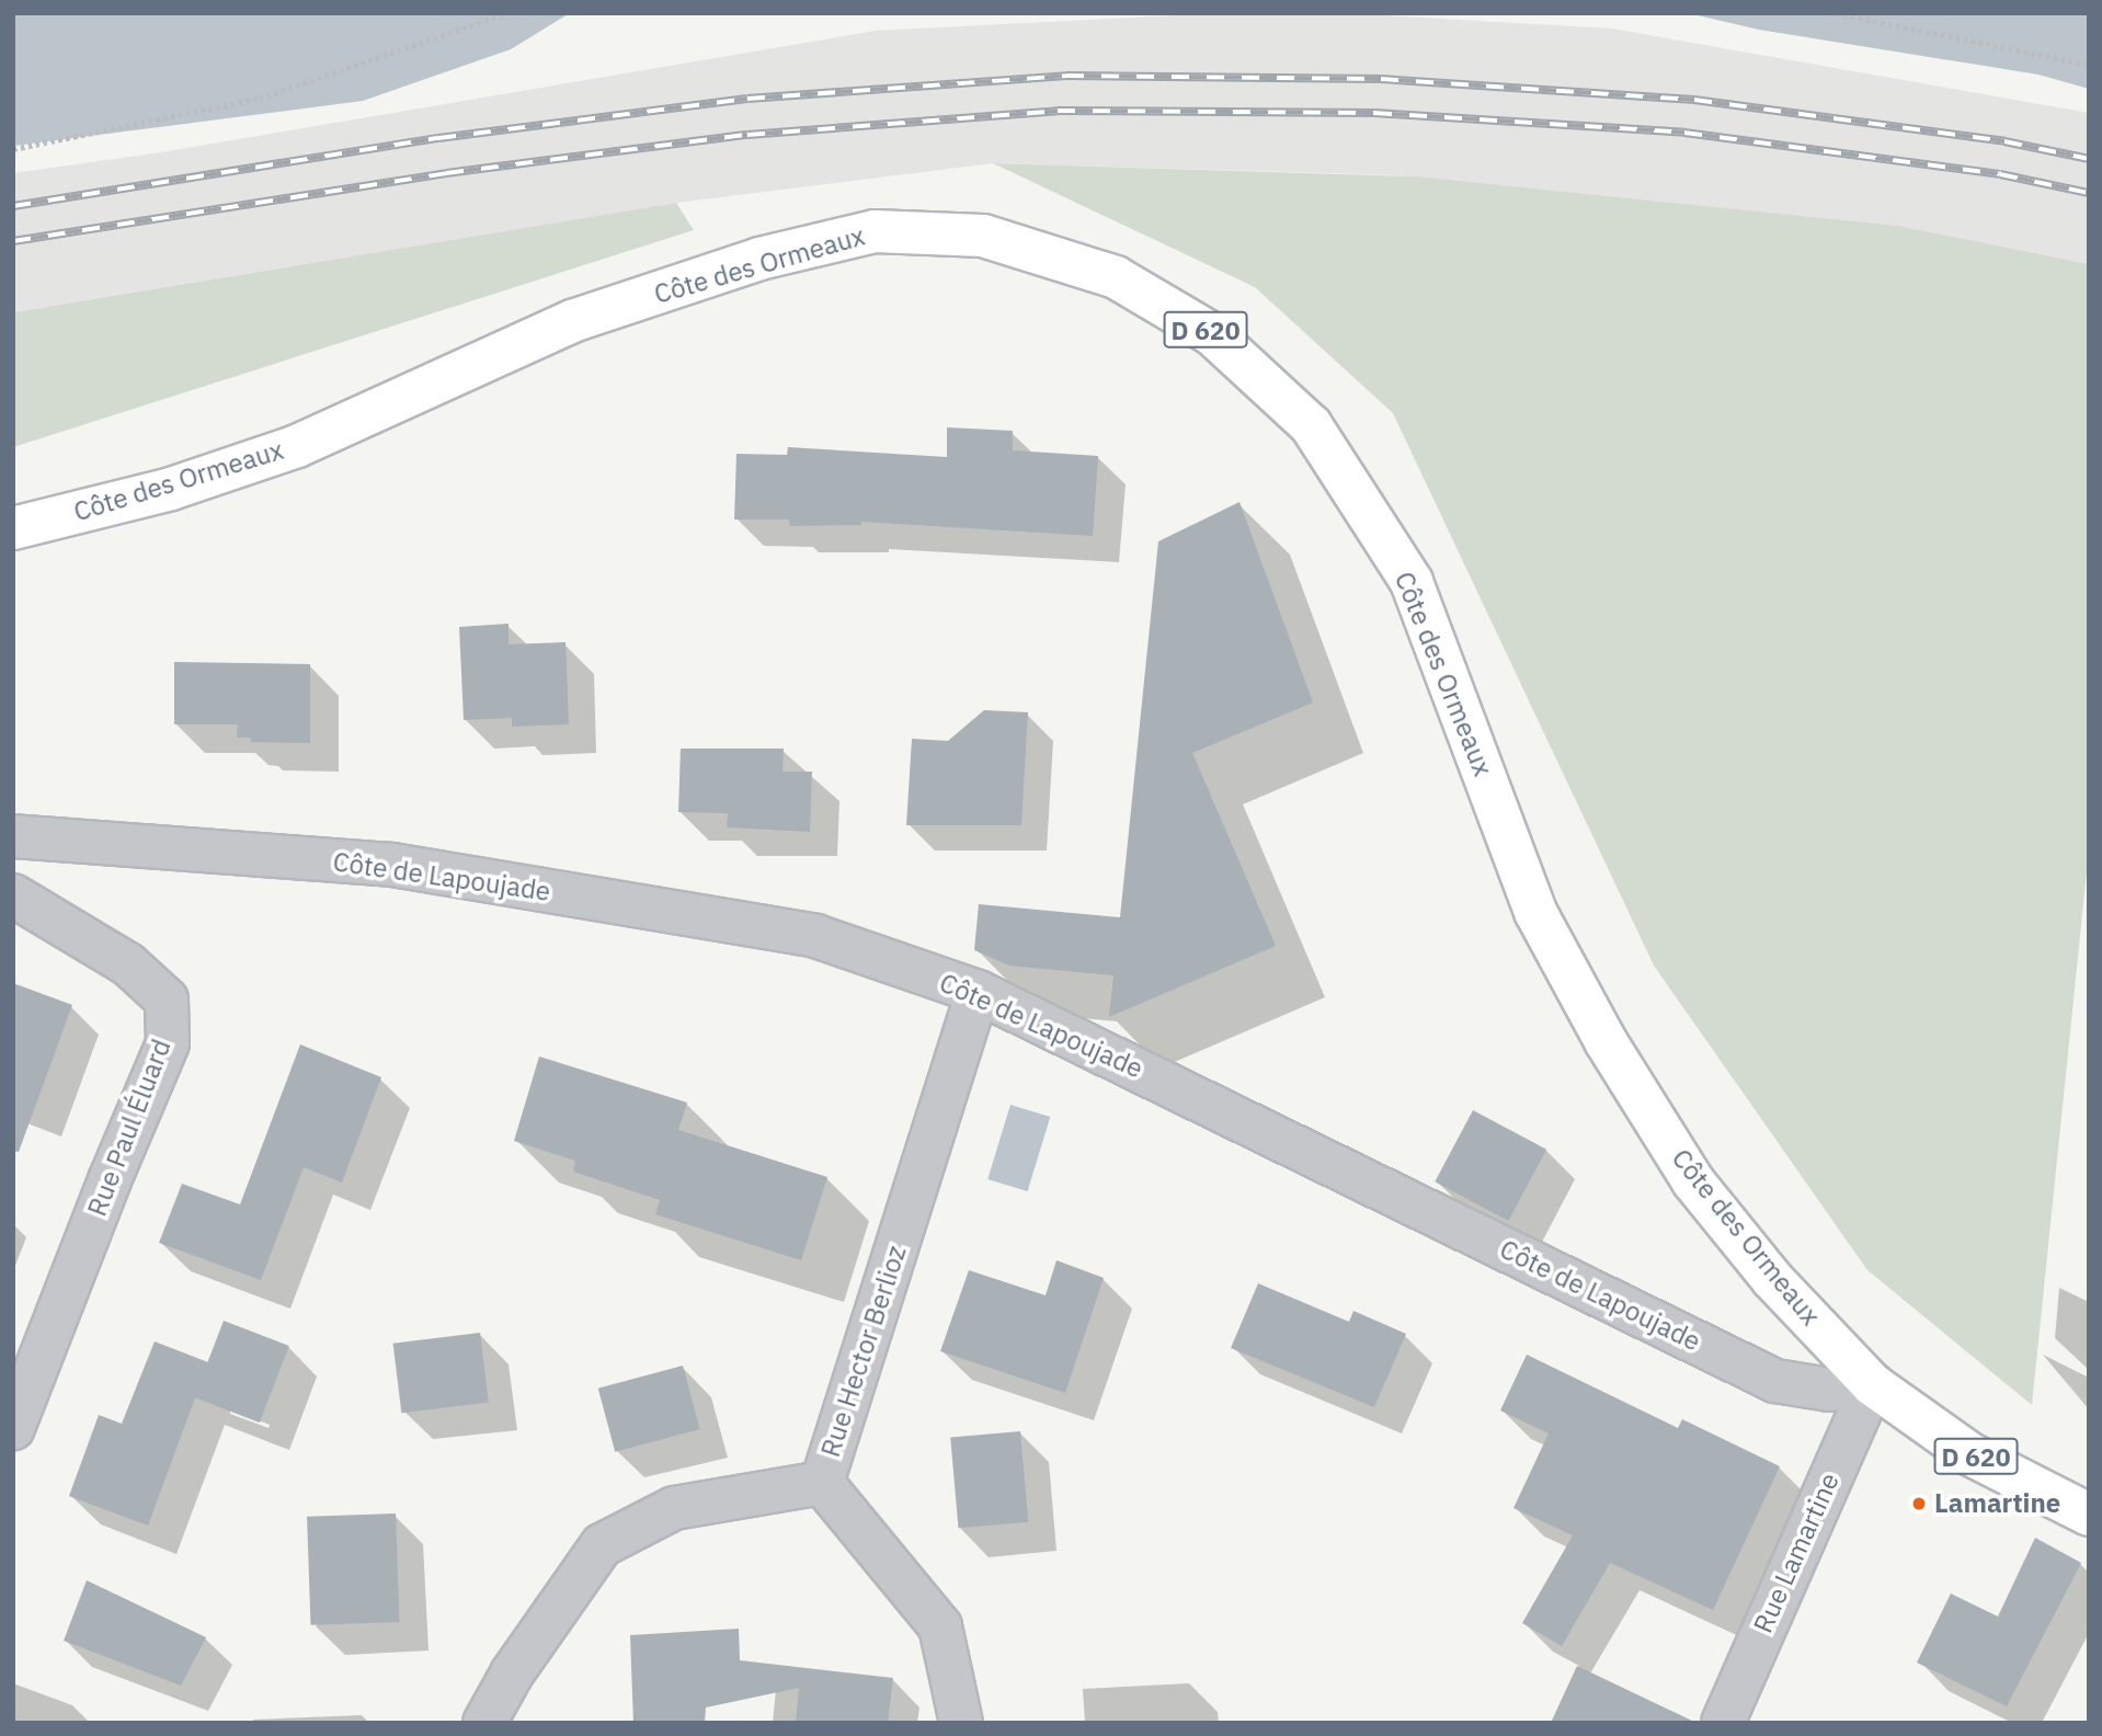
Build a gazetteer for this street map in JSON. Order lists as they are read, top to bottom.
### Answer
{
  "streets": {
    "main road": ["Côte des Ormeaux", "D 620"],
    "street": [
      "Côte de Lapoujade",
      "Rue Paul Éluard",
      "Rue Hector Berlioz",
      "Rue Lamartine"
    ]
  },
  "crossings": [
    ["Côte des Ormeaux", "Côte de Lapoujade"],
    ["Côte des Ormeaux", "Rue Lamartine"],
    ["Côte de Lapoujade", "Rue Hector Berlioz"],
    ["Côte de Lapoujade", "Rue Lamartine"]
  ],
  "places": ["Lamartine"]
}
